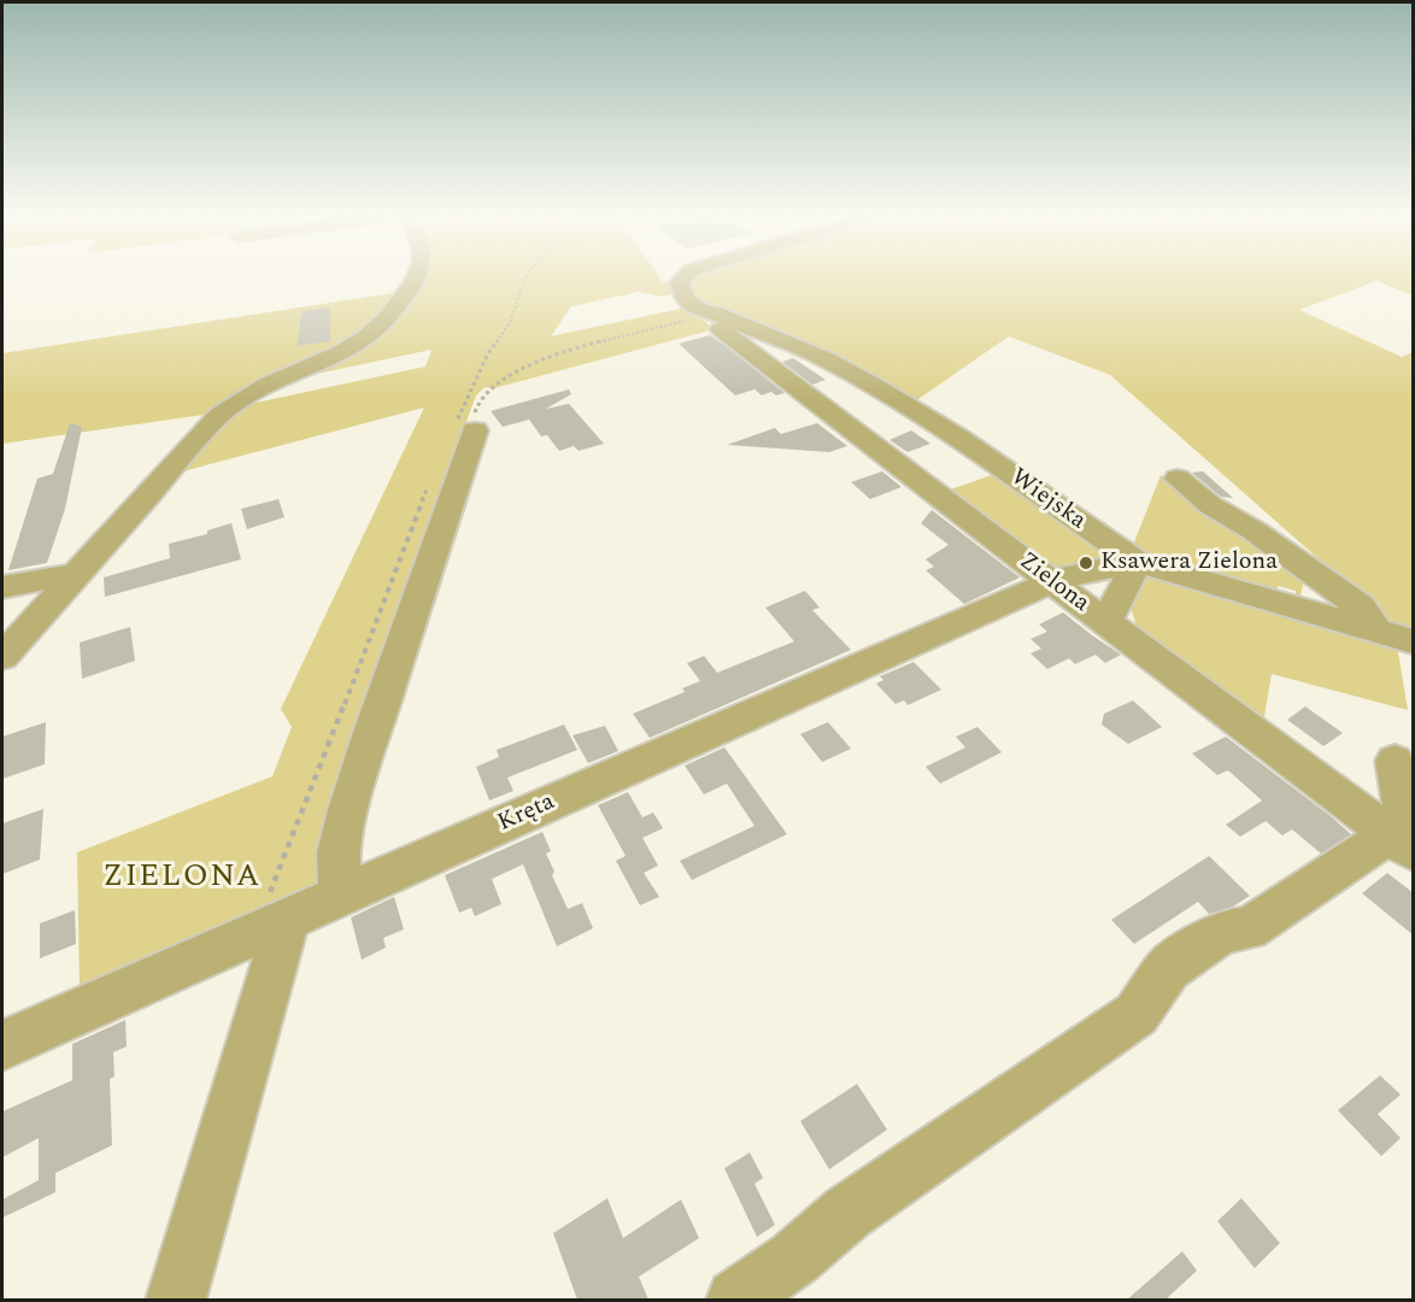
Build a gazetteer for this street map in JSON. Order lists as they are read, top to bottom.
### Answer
{
  "streets": {
    "street": ["Wiejska", "Zielona", "Kręta"]
  },
  "crossings": [
    ["Wiejska", "Zielona"],
    ["Wiejska", "Kręta"],
    ["Zielona", "Kręta"]
  ],
  "districts": ["ZIELONA"],
  "places": ["Ksawera Zielona"]
}
